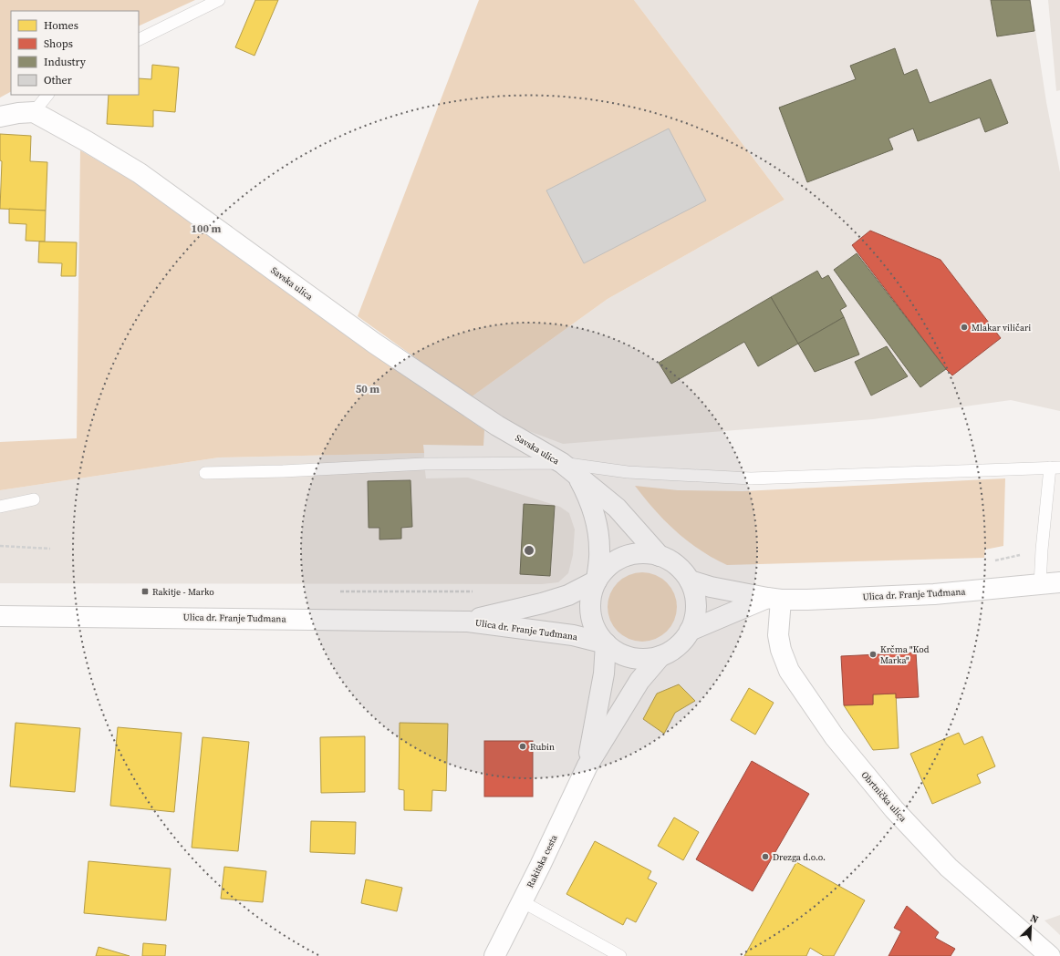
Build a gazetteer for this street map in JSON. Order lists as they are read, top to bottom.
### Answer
{
  "streets": {
    "main road": [
      "Savska ulica",
      "Ulica dr. Franje Tuđmana",
      "Obrtnička ulica",
      "Rakitska cesta"
    ]
  },
  "crossings": [
    ["Savska ulica", "Ulica dr. Franje Tuđmana"],
    ["Savska ulica", "Rakitska cesta"],
    ["Ulica dr. Franje Tuđmana", "Obrtnička ulica"],
    ["Ulica dr. Franje Tuđmana", "Rakitska cesta"]
  ],
  "places": {
    "other": [
      "Mlakar viličari",
      "Krčma \"Kod Marka\"",
      "Rubin",
      "Drezga d.o.o."
    ],
    "transit": ["Rakitje - Marko"]
  },
  "legend": [
    "Homes",
    "Shops",
    "Industry",
    "Other"
  ],
  "north": "top right",
  "rings": ["100 m", "50 m"]
}
